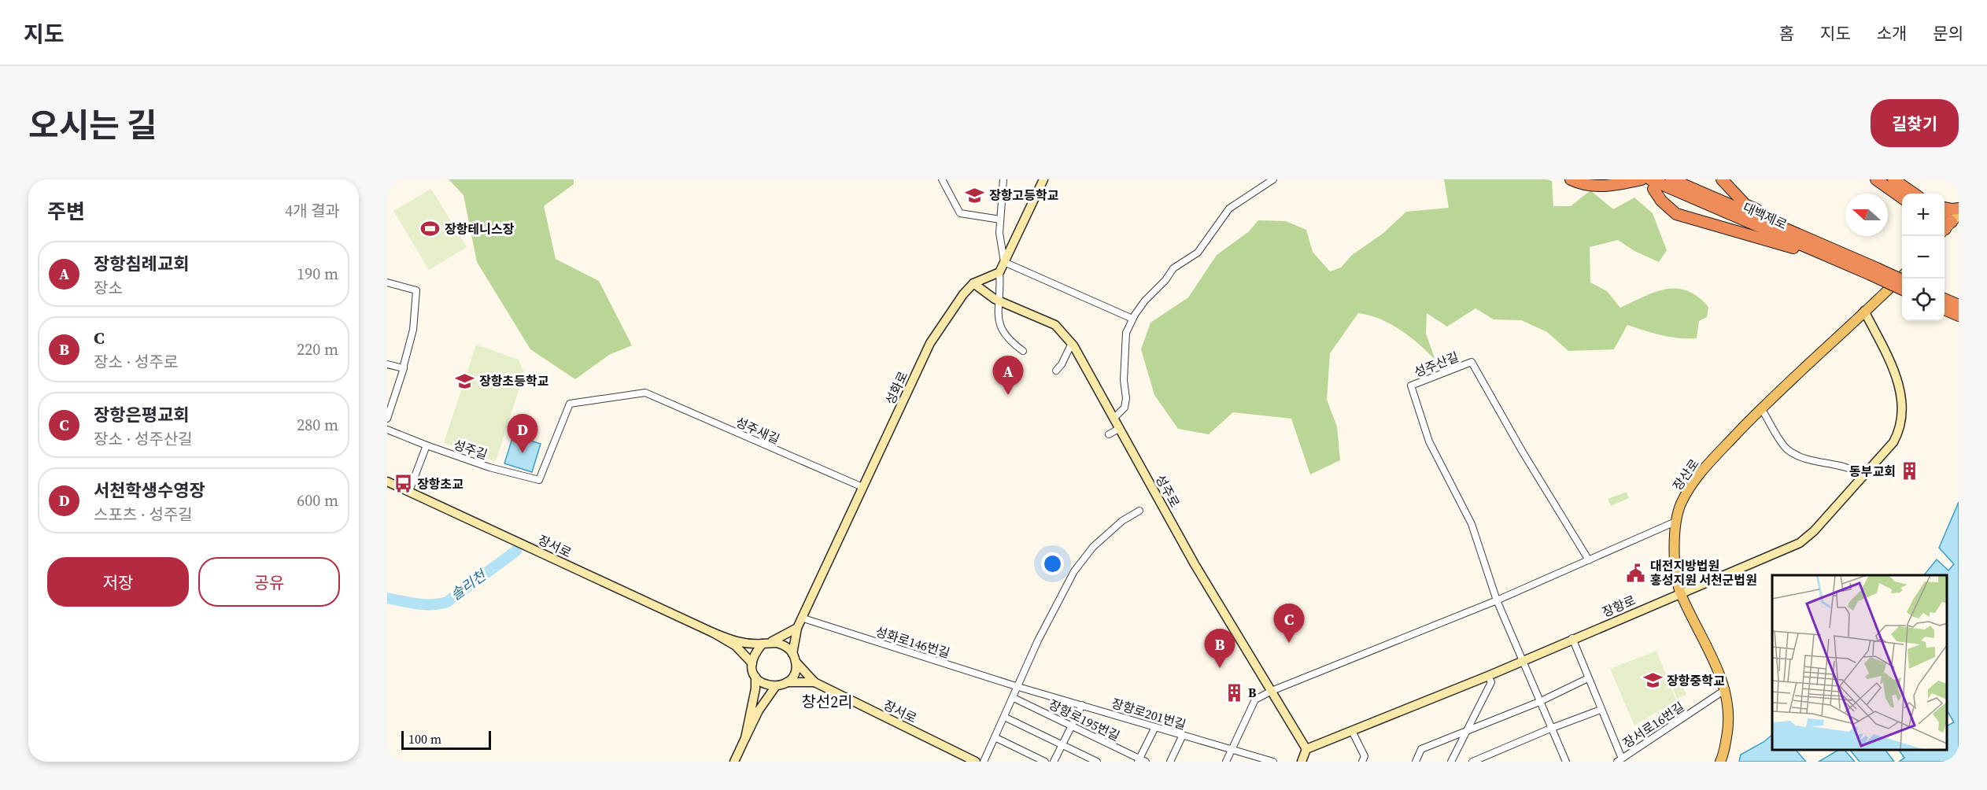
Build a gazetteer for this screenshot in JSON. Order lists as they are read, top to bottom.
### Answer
{
  "streets": {
    "highway": ["대백제로"],
    "main road": ["장산로"],
    "street": [
      "성주산길",
      "성화로",
      "성주새길",
      "성주길",
      "성주로",
      "장서로",
      "장항로",
      "성화로146번길",
      "장항로201번길",
      "장항로195번길",
      "장서로16번길"
    ]
  },
  "crossings": [
    ["성주산길", "장항로"],
    ["성화로", "성주새길"],
    ["성화로", "성주로"],
    ["성화로", "성화로146번길"],
    ["성주새길", "성주길"],
    ["장산로", "장항로"],
    ["장산로", "장서로16번길"],
    ["성주로", "장항로"],
    ["성화로146번길", "장항로201번길"]
  ],
  "districts": ["창선2리"],
  "water": ["솔리천"],
  "places": {
    "school or university": ["장항고등학교", "장항초등학교", "장항중학교"],
    "sports": ["장항테니스장"],
    "building": ["동부교회", "B"],
    "bus stop": ["장항초교"],
    "public building": ["대전지방법원 홍성지원 서천군법원"]
  },
  "scale_bar": "100 m",
  "north": "left",
  "page": {
    "header": "지도",
    "nav": [
      "홈",
      "지도",
      "소개",
      "문의"
    ],
    "title": "오시는 길",
    "buttons": [
      "길찾기",
      ["저장", "공유"]
    ],
    "heading": ["주변", "4개 결과"],
    "map_buttons": ["+", "−"],
    "list": [
      {
        "mark": "A",
        "name": "장항침례교회",
        "note": "장소",
        "value": "190 m"
      },
      {
        "mark": "B",
        "name": "C",
        "note": "장소 · 성주로",
        "value": "220 m"
      },
      {
        "mark": "C",
        "name": "장항은평교회",
        "note": "장소 · 성주산길",
        "value": "280 m"
      },
      {
        "mark": "D",
        "name": "서천학생수영장",
        "note": "스포츠 · 성주길",
        "value": "600 m"
      }
    ],
    "pins": [
      "A",
      "D",
      "C",
      "B"
    ],
    "scale": "100 m"
  }
}
